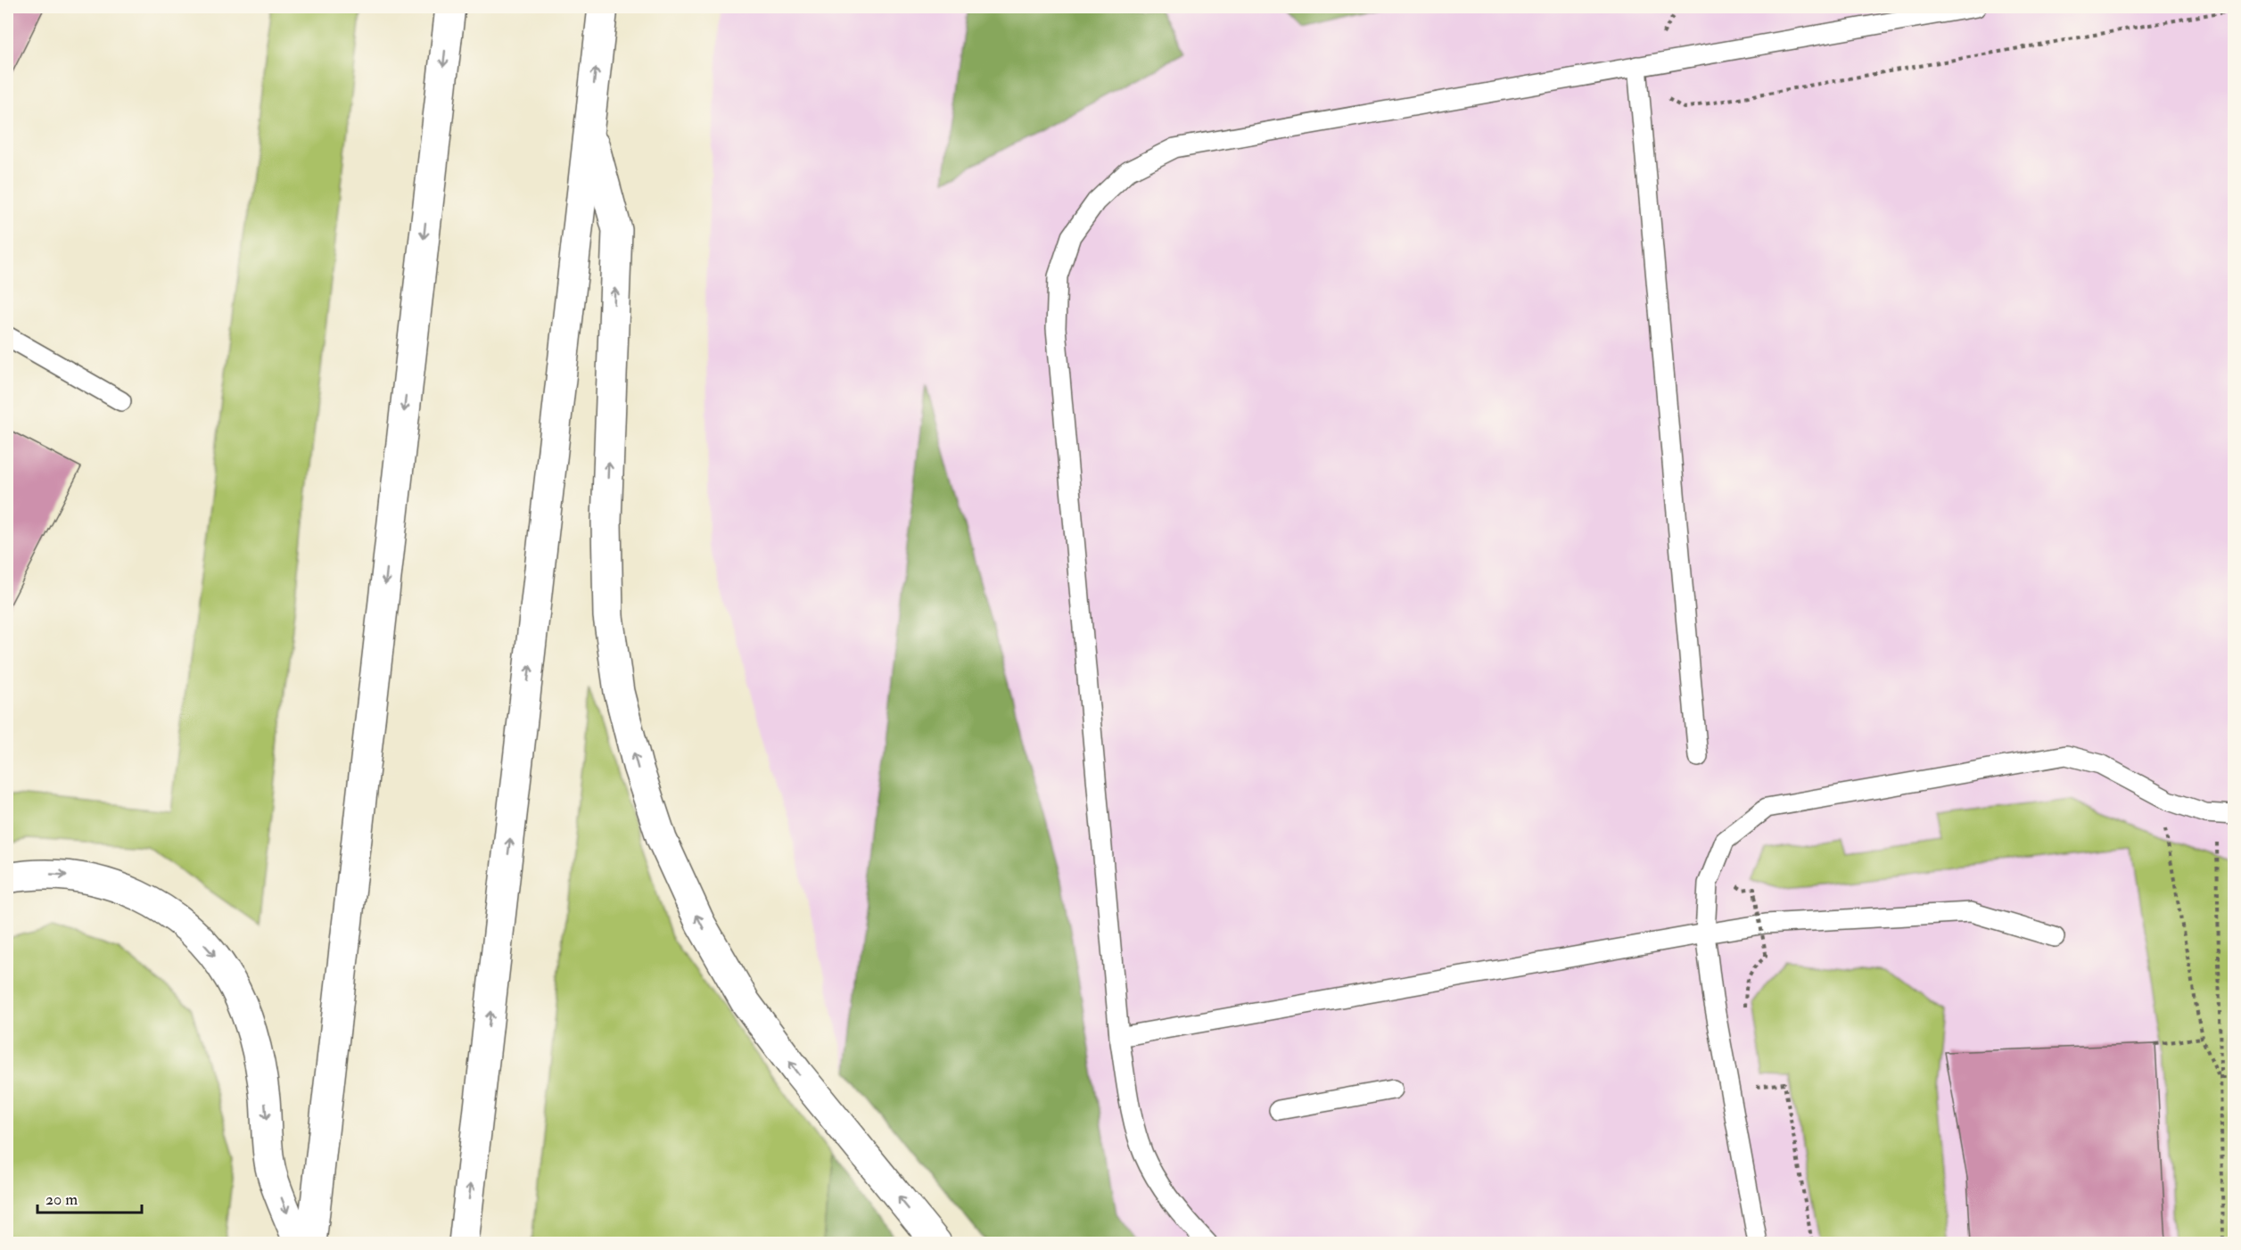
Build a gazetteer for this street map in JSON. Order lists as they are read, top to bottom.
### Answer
{
  "scale_bar": "20 m"
}
